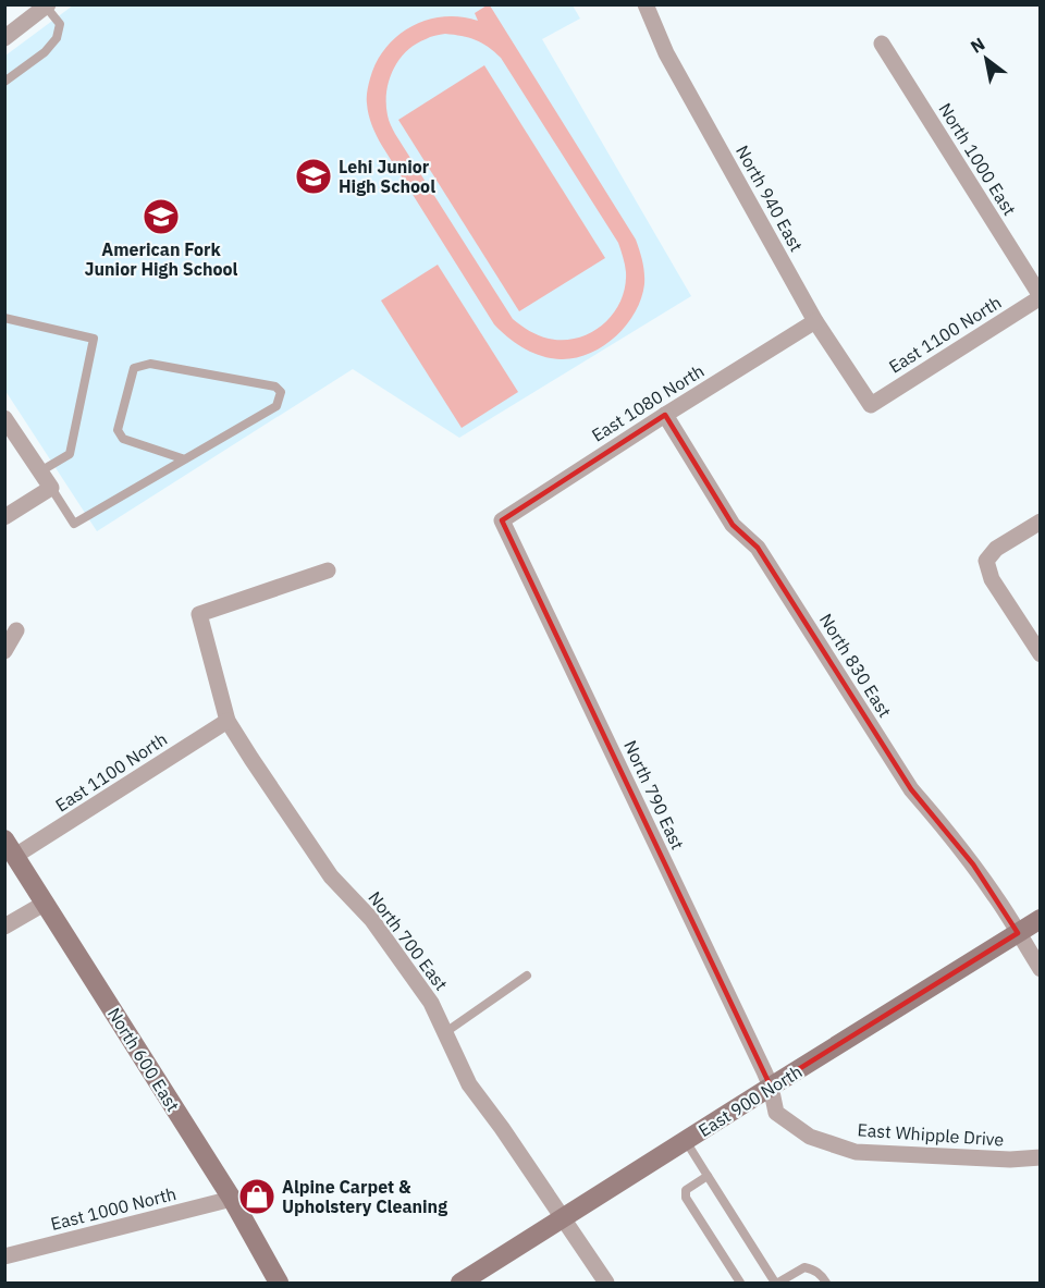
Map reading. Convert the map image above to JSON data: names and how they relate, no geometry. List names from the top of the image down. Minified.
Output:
{"streets":{"street":["North 1000 East","North 940 East","East 1100 North","East 1080 North","North 830 East","North 790 East","North 700 East","North 600 East","East 900 North","East Whipple Drive","East 1000 North"]},"crossings":[["North 1000 East","East 1100 North"],["North 940 East","East 1100 North"],["North 940 East","East 1080 North"],["East 1100 North","North 700 East"],["East 1100 North","North 600 East"],["East 1080 North","North 830 East"],["East 1080 North","North 790 East"],["North 830 East","East 900 North"],["North 790 East","East 900 North"],["North 790 East","East Whipple Drive"],["North 700 East","East 900 North"],["North 600 East","East 1000 North"],["East 900 North","East Whipple Drive"]],"places":{"school or university":["Lehi Junior High School","American Fork Junior High School"],"shop":["Alpine Carpet & Upholstery Cleaning"]},"north":"top left"}
